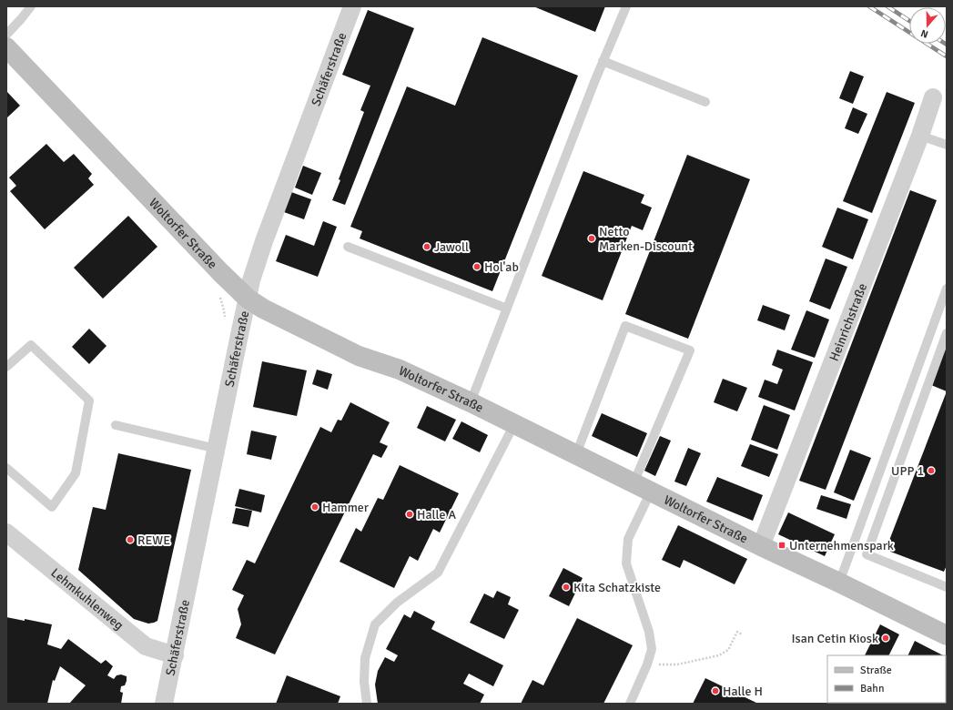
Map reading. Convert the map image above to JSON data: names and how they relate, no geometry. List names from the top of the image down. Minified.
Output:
{"streets":{"street":["Schäferstraße","Woltorfer Straße","Heinrichstraße","Lehmkuhlenweg"]},"crossings":[["Schäferstraße","Woltorfer Straße"],["Schäferstraße","Lehmkuhlenweg"],["Woltorfer Straße","Heinrichstraße"]],"places":{"other":["Netto Marken-Discount","Jawoll","Hol'ab","UPP 1","Hammer","Halle A","REWE","Kita Schatzkiste","Isan Cetin Kiosk","Halle H"],"transit":["Unternehmenspark"]},"legend":["Straße","Bahn"],"north":"bottom"}
